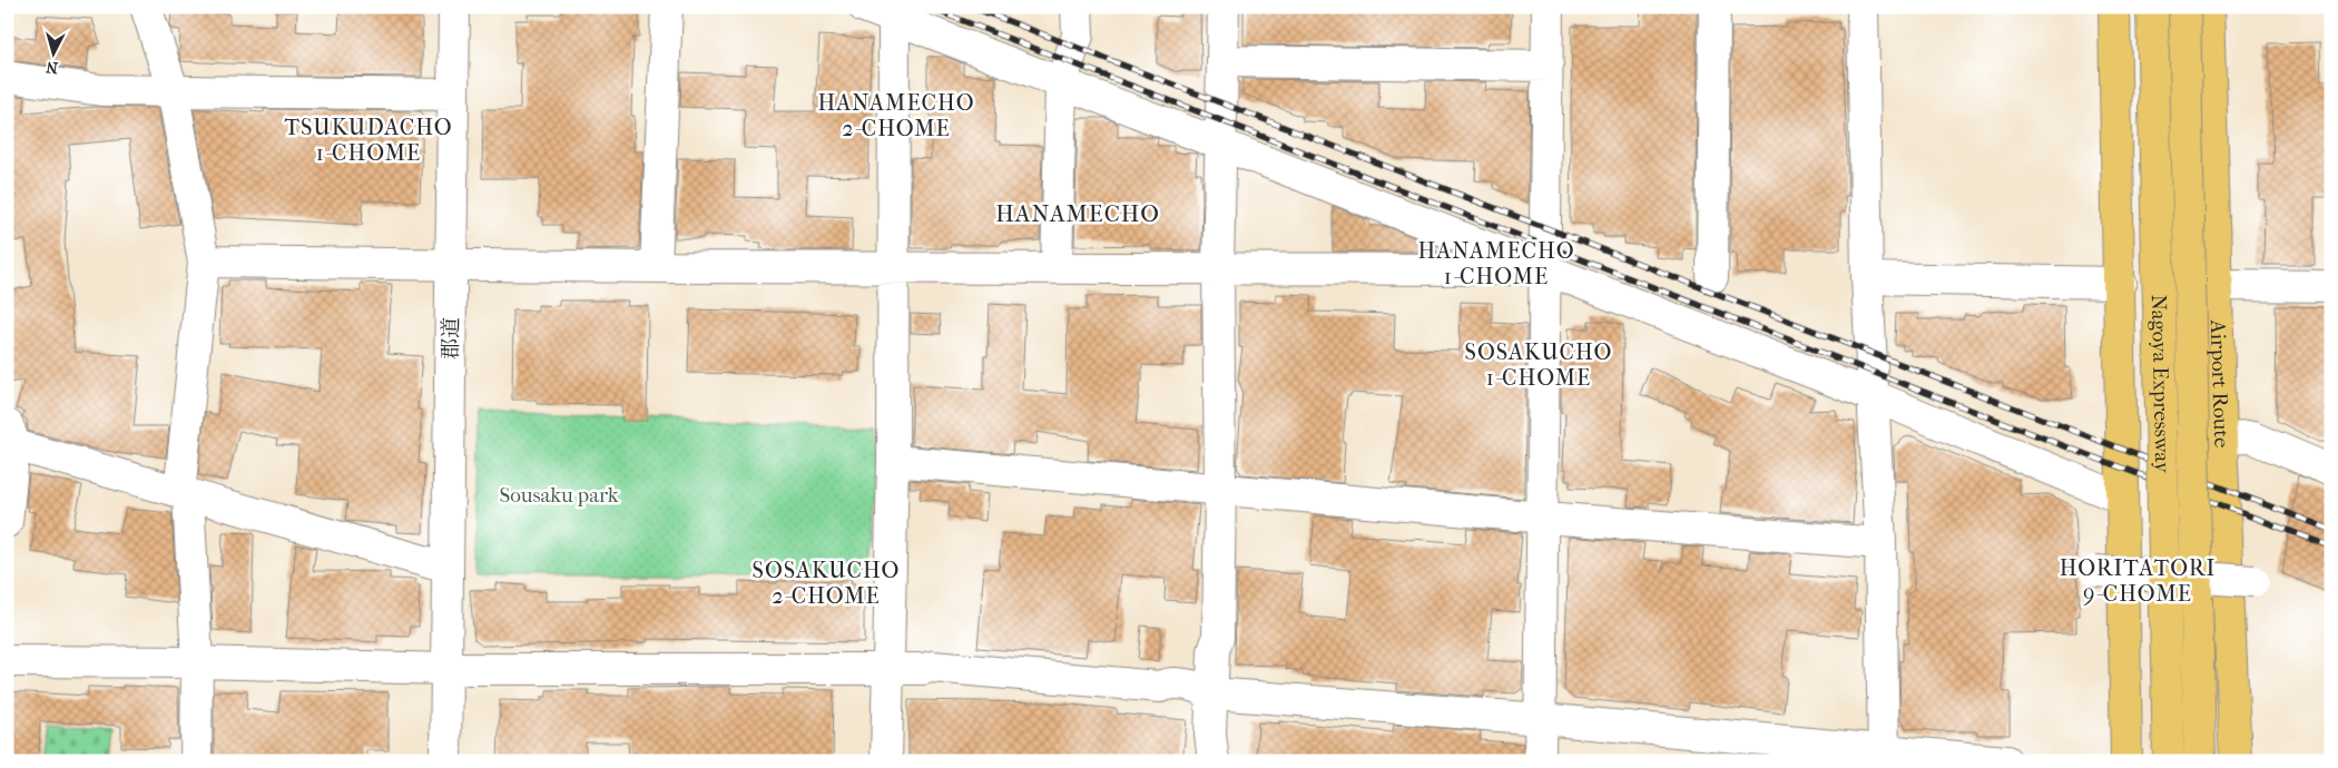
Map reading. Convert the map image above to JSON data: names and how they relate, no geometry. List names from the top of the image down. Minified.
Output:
{"streets":{"main road":["Nagoya Expressway","Airport Route"],"street":["郡道"]},"districts":["HANAMECHO 2-CHOME","TSUKUDACHO 1-CHOME","HANAMECHO","HANAMECHO 1-CHOME","SOSAKUCHO 1-CHOME","HORITATORI 9-CHOME","SOSAKUCHO 2-CHOME"],"parks":["Sousaku park"],"north":"bottom"}
